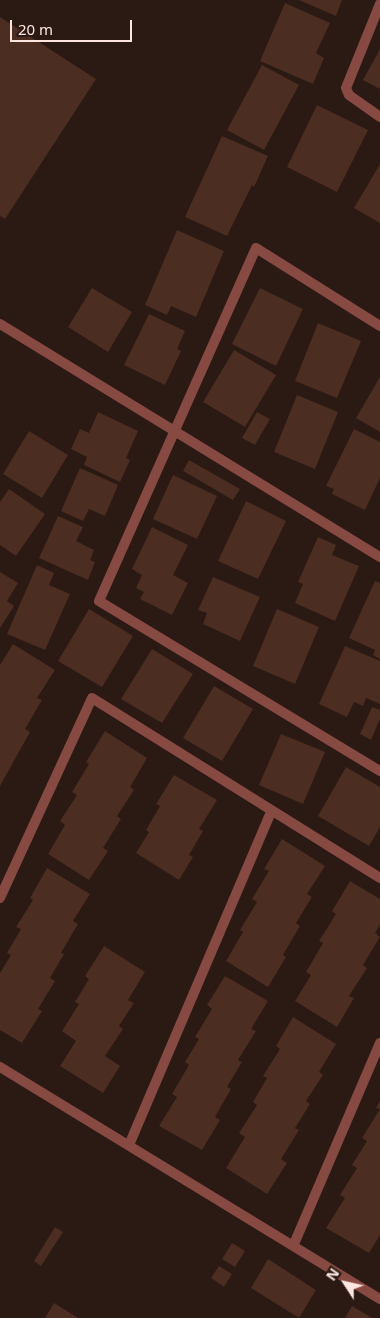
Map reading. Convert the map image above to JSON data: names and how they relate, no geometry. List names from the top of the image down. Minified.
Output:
{"scale_bar":"20 m","north":"top left"}
